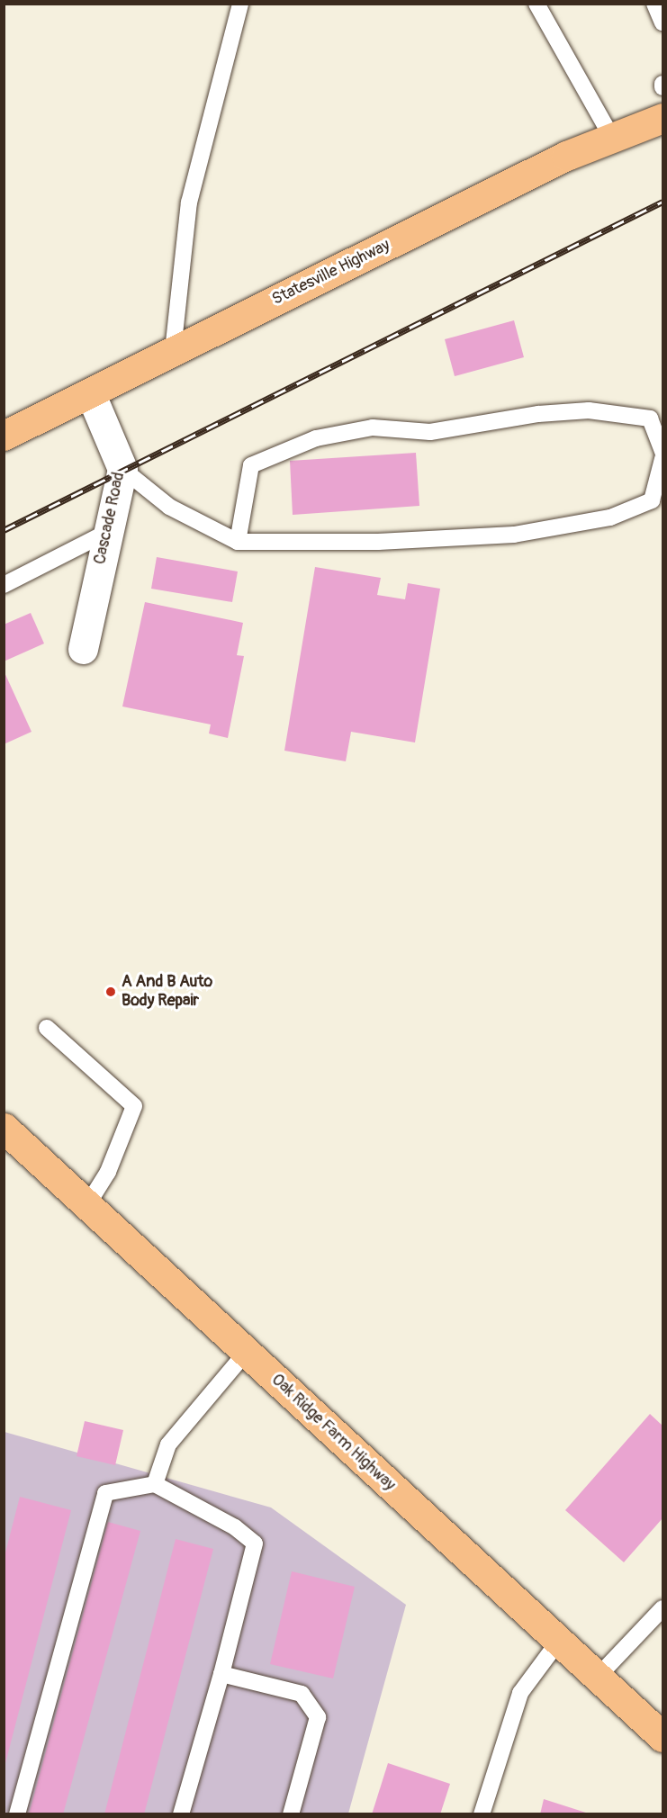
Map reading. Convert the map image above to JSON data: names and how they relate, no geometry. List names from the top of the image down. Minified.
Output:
{"streets":{"main road":["Statesville Highway","Oak Ridge Farm Highway"],"street":["Cascade Road"]},"crossings":[["Statesville Highway","Cascade Road"]],"places":["A And B Auto Body Repair"]}
